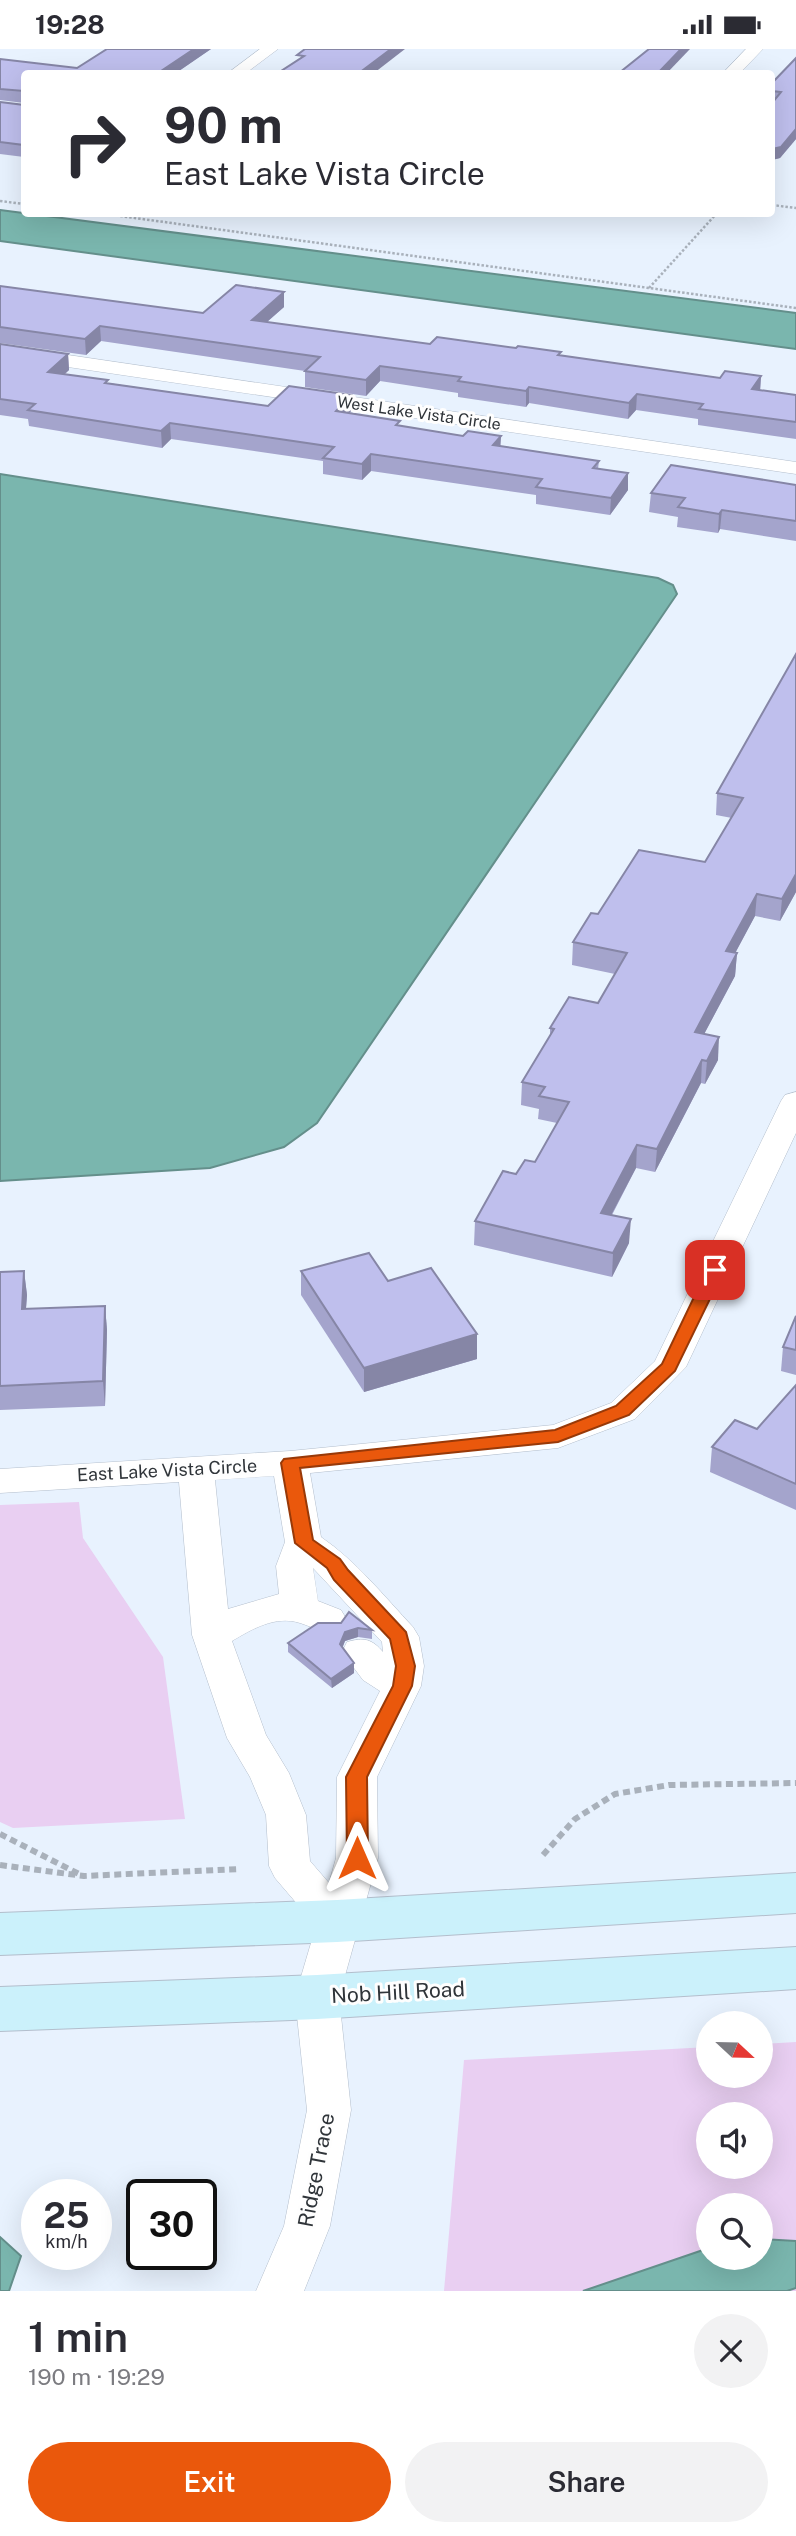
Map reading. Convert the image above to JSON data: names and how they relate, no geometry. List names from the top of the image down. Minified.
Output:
{"streets":{"main road":["Nob Hill Road"],"street":["West Lake Vista Circle","East Lake Vista Circle","Ridge Trace"]},"crossings":[["Nob Hill Road","Ridge Trace"]],"north":"right","page":{"status":"19:28","turn":["90 m","East Lake Vista Circle"],"speed":"25 km/h","limit":"30","heading":["1 min","190 m · 19:29"],"buttons":["Exit","Share"]}}
